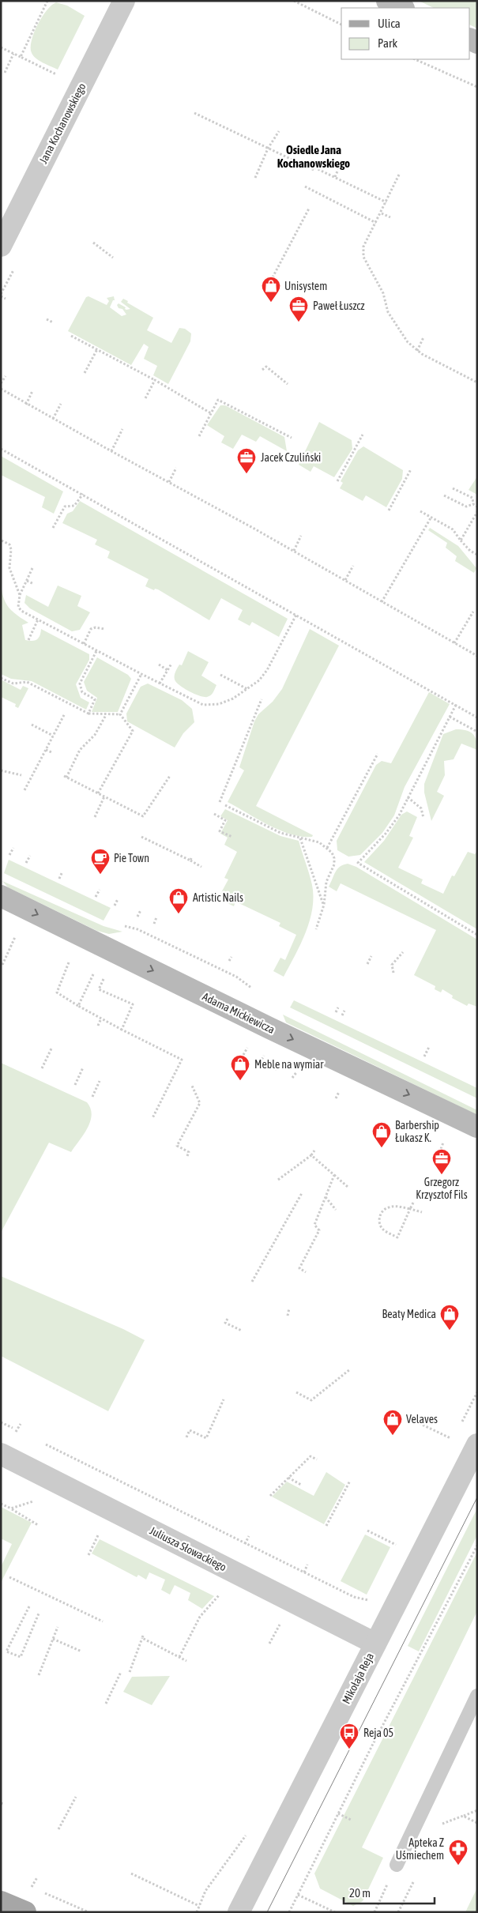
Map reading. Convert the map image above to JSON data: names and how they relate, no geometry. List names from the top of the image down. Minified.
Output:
{"streets":{"street":["Jana Kochanowskiego","Adama Mickiewicza","Juliusza Słowackiego","Mikołaja Reja"]},"crossings":[["Juliusza Słowackiego","Mikołaja Reja"]],"one_way":["Adama Mickiewicza"],"districts":["Osiedle Jana Kochanowskiego"],"places":{"shop":["Unisystem","Artistic Nails","Meble na wymiar","Barbership Łukasz K.","Beaty Medica","Velaves"],"office":["Paweł Łuszcz","Jacek Czuliński","Grzegorz Krzysztof Fils"],"cafe":["Pie Town"],"bus stop":["Reja 05"],"pharmacy":["Apteka Z Uśmiechem"]},"legend":["Ulica","Park"],"scale_bar":"20 m"}
